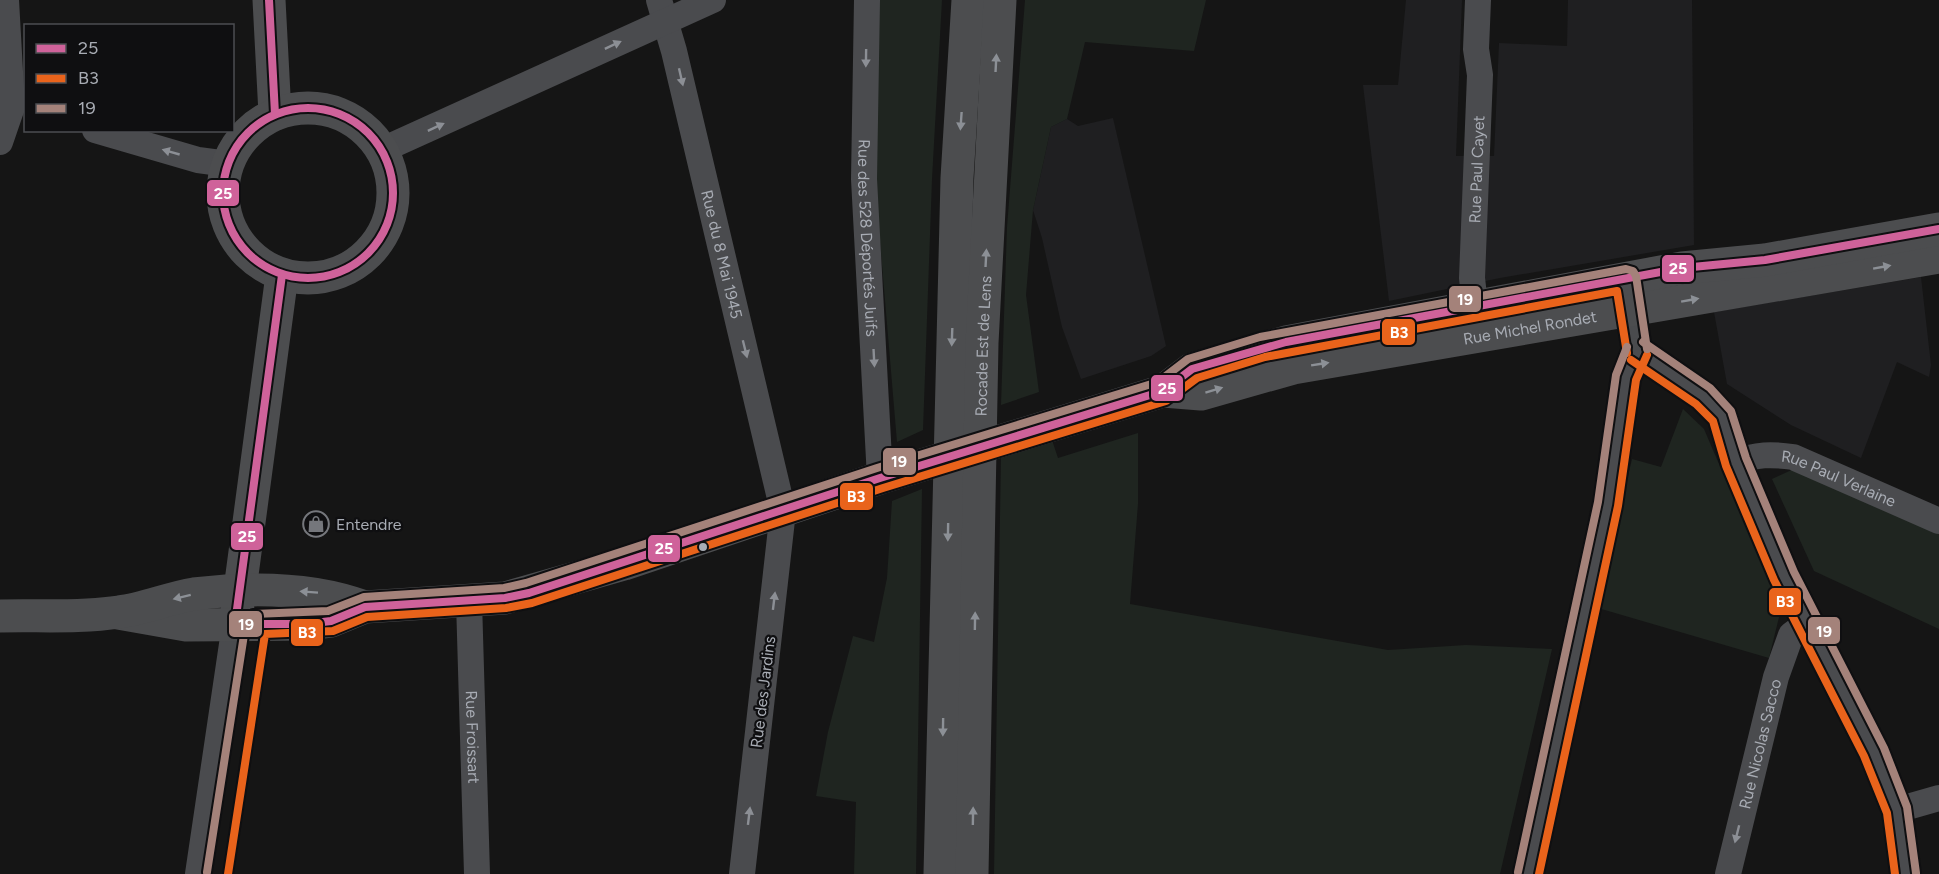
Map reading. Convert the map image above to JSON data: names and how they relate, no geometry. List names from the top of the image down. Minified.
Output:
{"streets":{"main road":["Rue Michel Rondet","Rocade Est de Lens"],"street":["Rue Paul Cayet","Rue des 528 Déportés Juifs","Rue du 8 Mai 1945","Rue Paul Verlaine","Rue des Jardins","Rue Froissart","Rue Nicolas Sacco"]},"crossings":[["Rue Paul Cayet","Rue Michel Rondet"],["Rue du 8 Mai 1945","Rue des Jardins"]],"one_way":["Rue des 528 Déportés Juifs","Rue du 8 Mai 1945","Rue des Jardins"],"places":{"shop":["Entendre"]},"lines":["transit line 25","transit line 19","transit line B3"],"legend":["25","B3","19"]}
